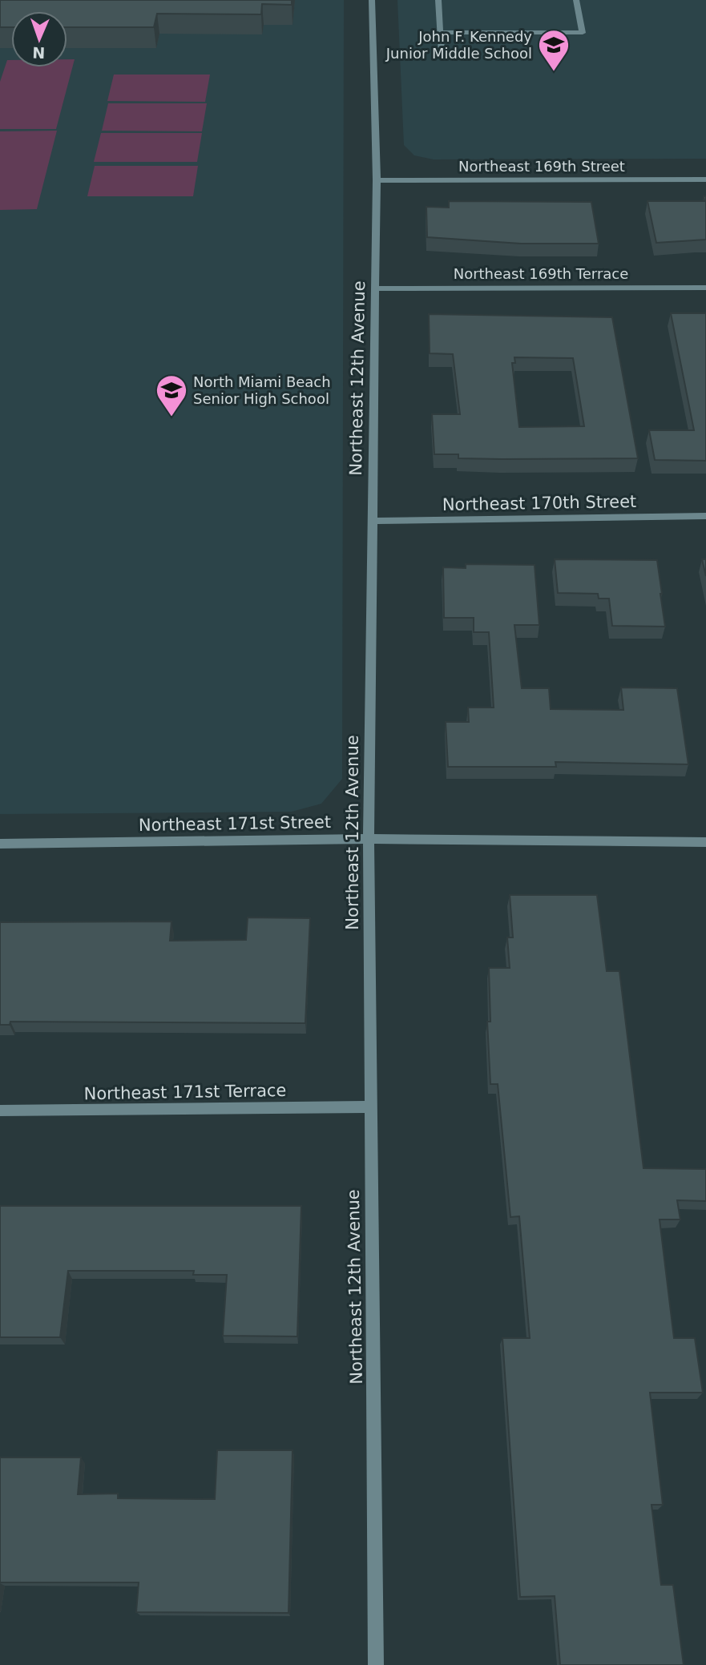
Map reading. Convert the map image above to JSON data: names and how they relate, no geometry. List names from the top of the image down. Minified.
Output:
{"streets":{"street":["Northeast 169th Street","Northeast 169th Terrace","Northeast 12th Avenue","Northeast 170th Street","Northeast 171st Street","Northeast 171st Terrace"]},"crossings":[["Northeast 169th Street","Northeast 12th Avenue"],["Northeast 169th Terrace","Northeast 12th Avenue"],["Northeast 12th Avenue","Northeast 170th Street"],["Northeast 12th Avenue","Northeast 171st Street"],["Northeast 12th Avenue","Northeast 171st Terrace"]],"places":{"school or university":["John F. Kennedy Junior Middle School","North Miami Beach Senior High School"]},"north":"bottom"}
